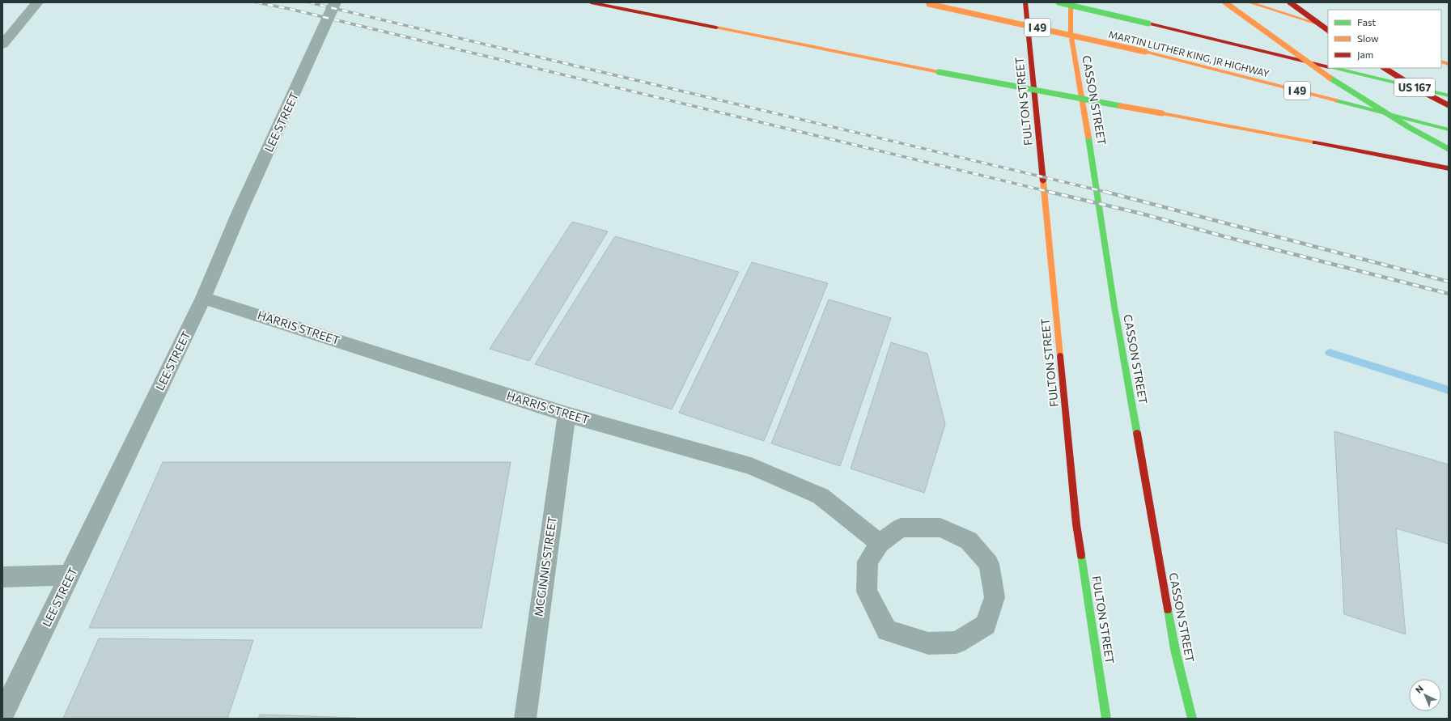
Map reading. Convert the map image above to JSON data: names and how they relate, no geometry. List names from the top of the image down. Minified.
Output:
{"streets":{"main road":["I 49","MARTIN LUTHER KING, JR HIGHWAY","US 167","CASSON STREET","FULTON STREET"],"street":["LEE STREET","HARRIS STREET","MCGINNIS STREET"]},"crossings":[["LEE STREET","HARRIS STREET"],["HARRIS STREET","MCGINNIS STREET"]],"legend":["Fast","Slow","Jam"],"north":"top left"}
